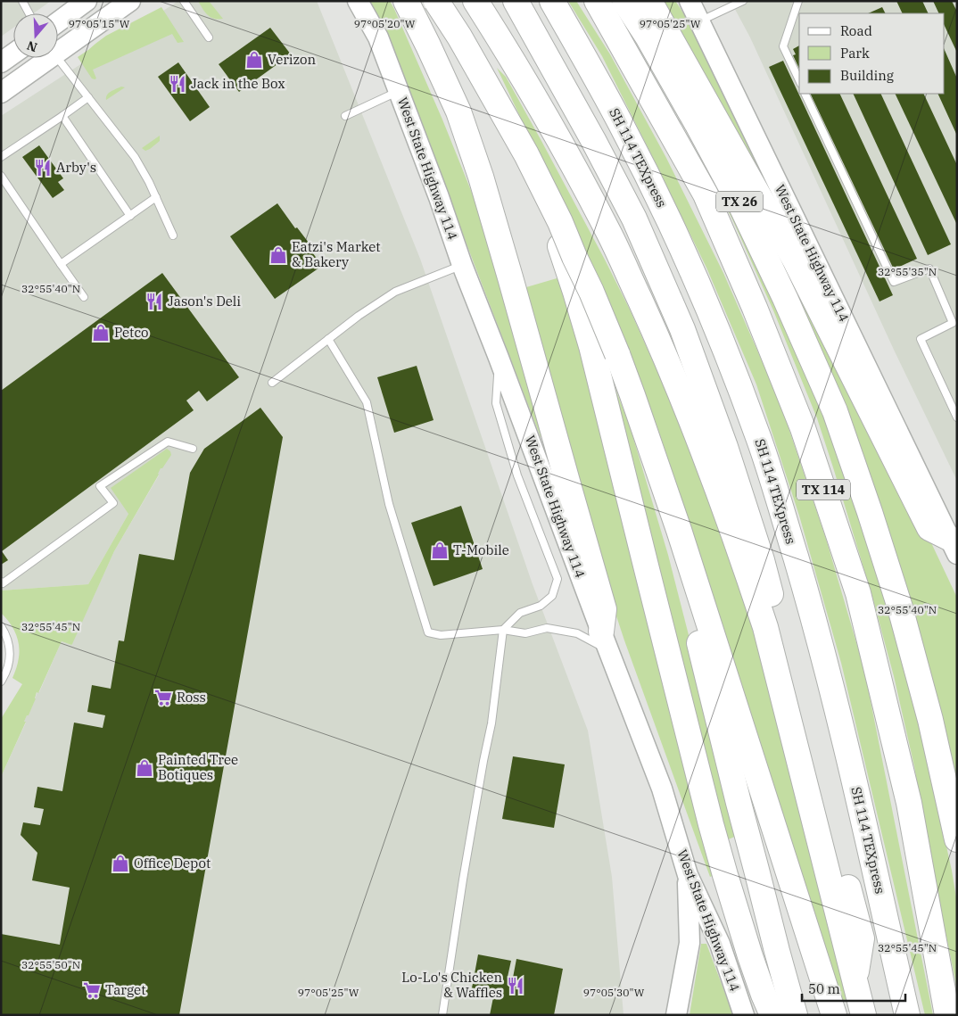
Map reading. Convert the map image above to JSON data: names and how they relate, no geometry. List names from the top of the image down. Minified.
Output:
{"streets":{"highway":["SH 114 TEXpress","TX 26","TX 114"],"main road":["West State Highway 114"]},"places":{"shop":["Verizon","Eatzi's Market & Bakery","Petco","T-Mobile","Painted Tree Botiques","Office Depot"],"restaurant":["Jack in the Box","Arby's","Jason's Deli","Lo-Lo's Chicken & Waffles"],"supermarket":["Ross","Target"]},"legend":["Road","Park","Building"],"scale_bar":"50 m","north":"bottom","coordinates":["97°05'15\"W","97°05'20\"W","97°05'25\"W","32°55'35\"N","32°55'40\"N","32°55'45\"N","32°55'50\"N","97°05'30\"W"]}
